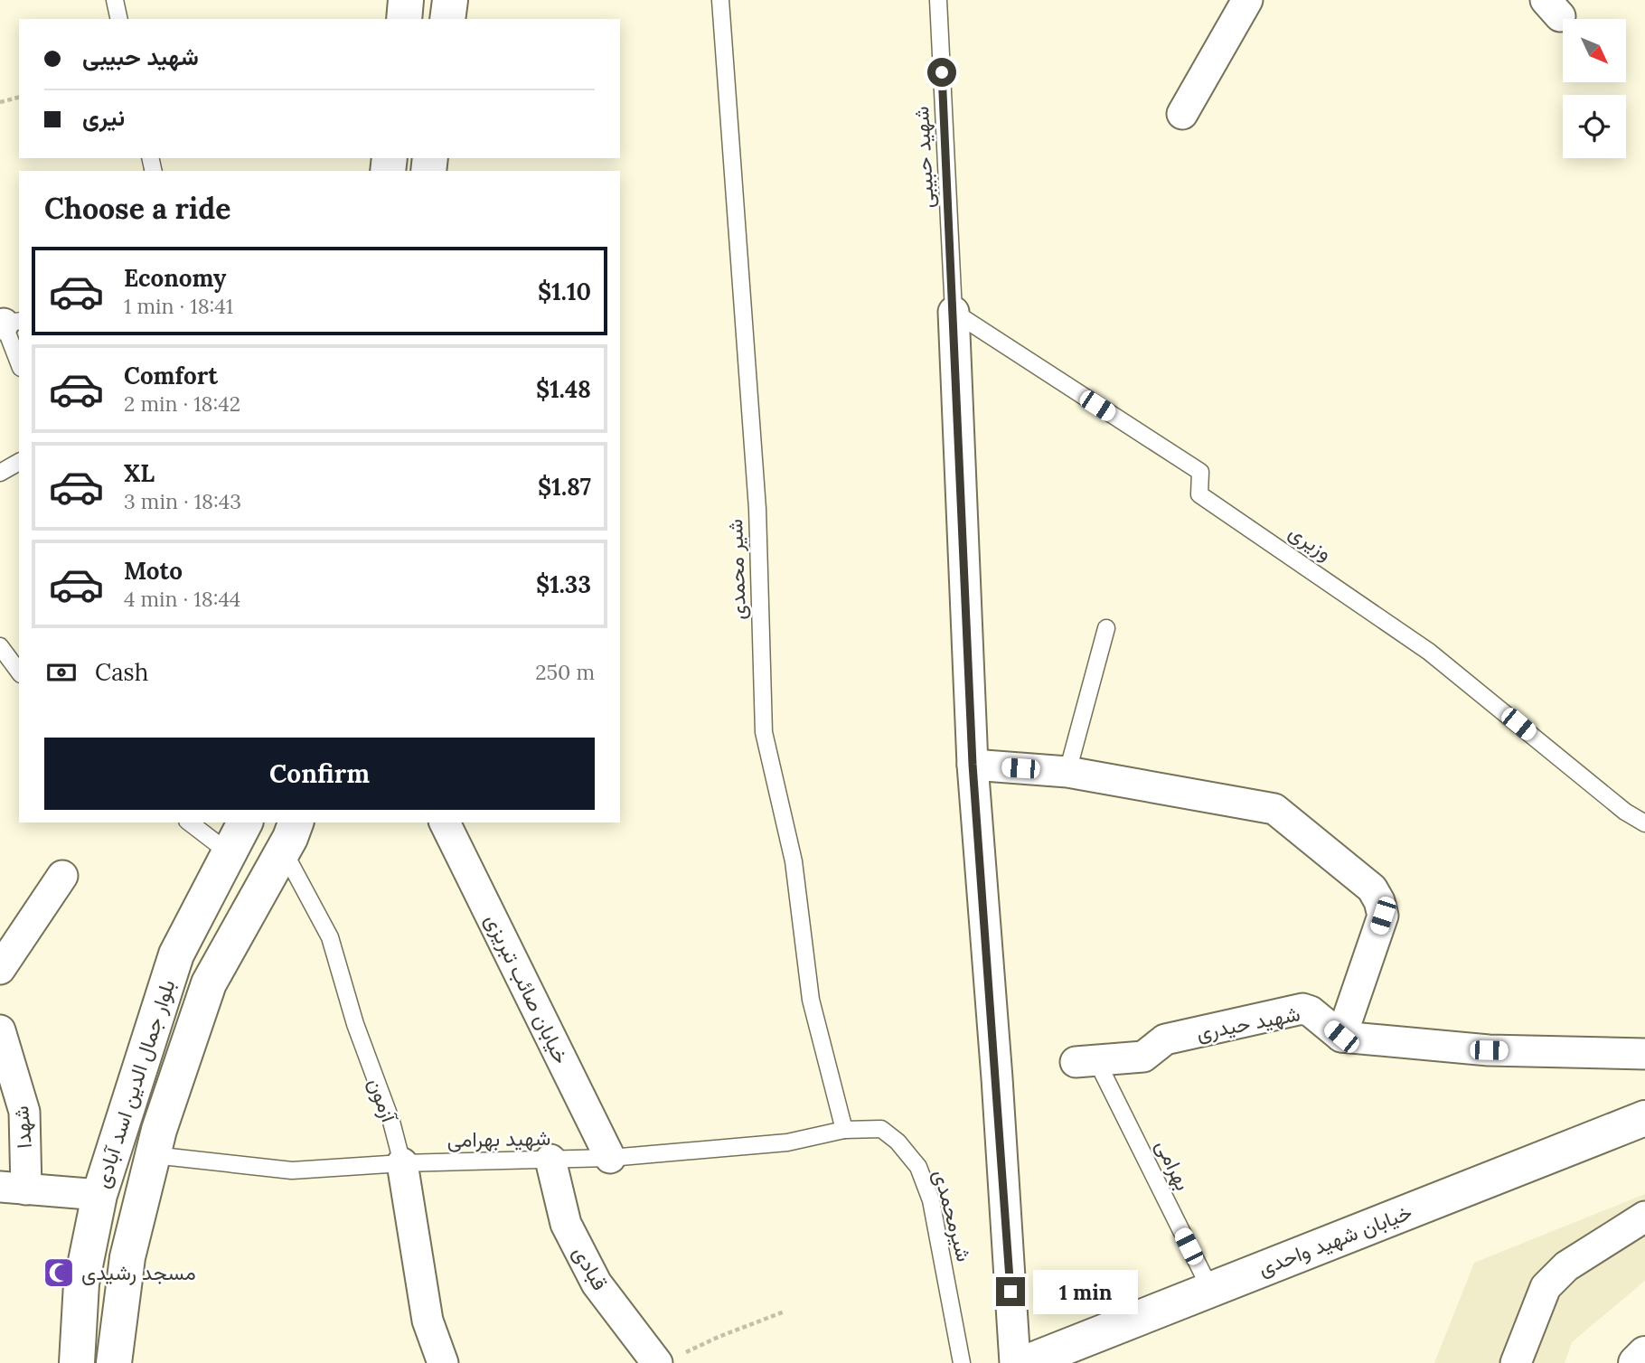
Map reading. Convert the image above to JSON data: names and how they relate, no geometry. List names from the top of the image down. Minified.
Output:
{"streets":{"main road":["بلوار جمال الدین اسد آبادی","خیابان شهید واحدی"],"street":["خیابان صائب تبریزی","شهید حیدری","آزمون","شهدا","قبادی"],"lane":["شهید حبیبی","وزیری","شیر محمدی","شهید بهرامی","بهرامی","شیرمحمدی"]},"crossings":[["شهید حبیبی","وزیری"],["شیر محمدی","شهید بهرامی"],["شیر محمدی","شیرمحمدی"],["خیابان صائب تبریزی","شهید بهرامی"],["شهید حیدری","بهرامی"],["بلوار جمال الدین اسد آبادی","آزمون"],["بلوار جمال الدین اسد آبادی","شهید بهرامی"],["آزمون","شهید بهرامی"],["شهید بهرامی","شیرمحمدی"],["شهید بهرامی","قبادی"],["بهرامی","خیابان شهید واحدی"]],"places":{"mosque":["مسجد رشیدی"]},"north":"bottom right","page":{"banner":["شهید حبیبی","نیری"],"heading":"Choose a ride","list":[{"name":"Economy","note":"1 min · 18:41","value":"$1.10"},{"name":"Comfort","note":"2 min · 18:42","value":"$1.48"},{"name":"XL","note":"3 min · 18:43","value":"$1.87"},{"name":"Moto","note":"4 min · 18:44","value":"$1.33"}],"pay":["Cash","250 m"],"buttons":"Confirm","bubble":"1 min"}}
